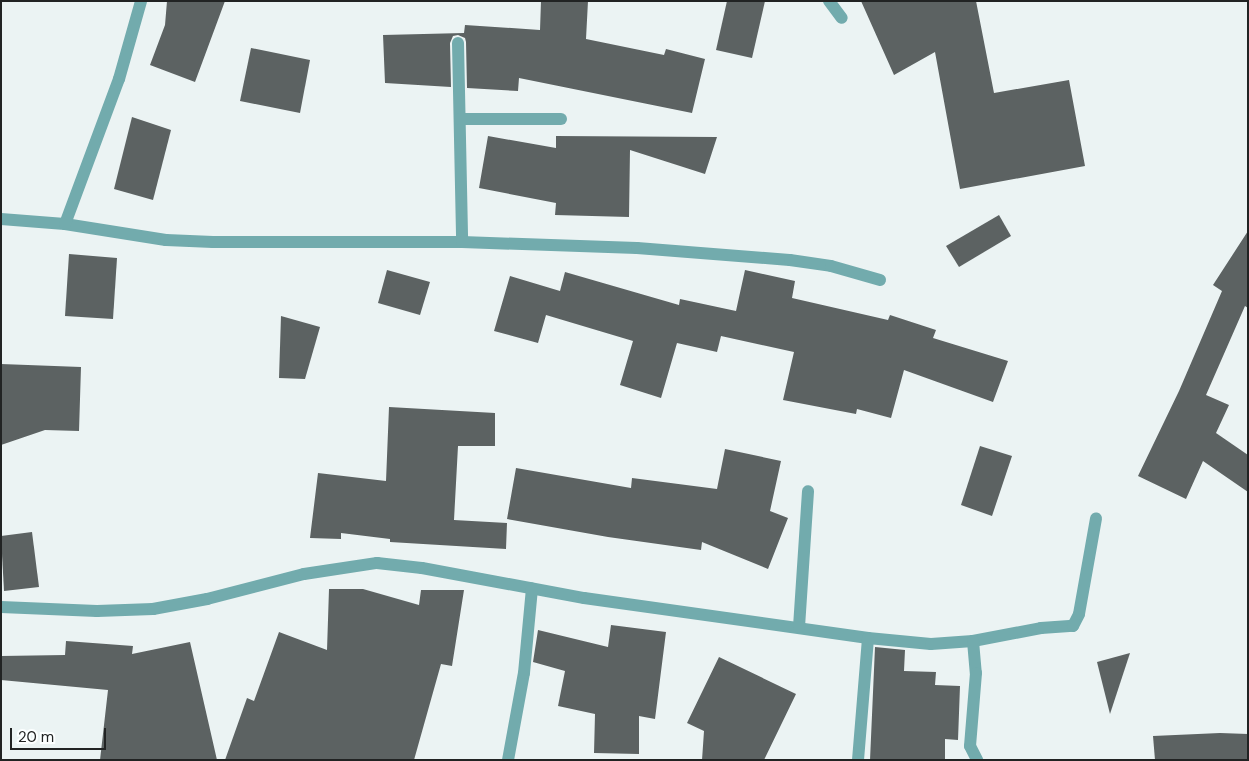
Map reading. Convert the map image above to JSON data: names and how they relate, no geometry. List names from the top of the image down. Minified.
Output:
{"scale_bar":"20 m"}
